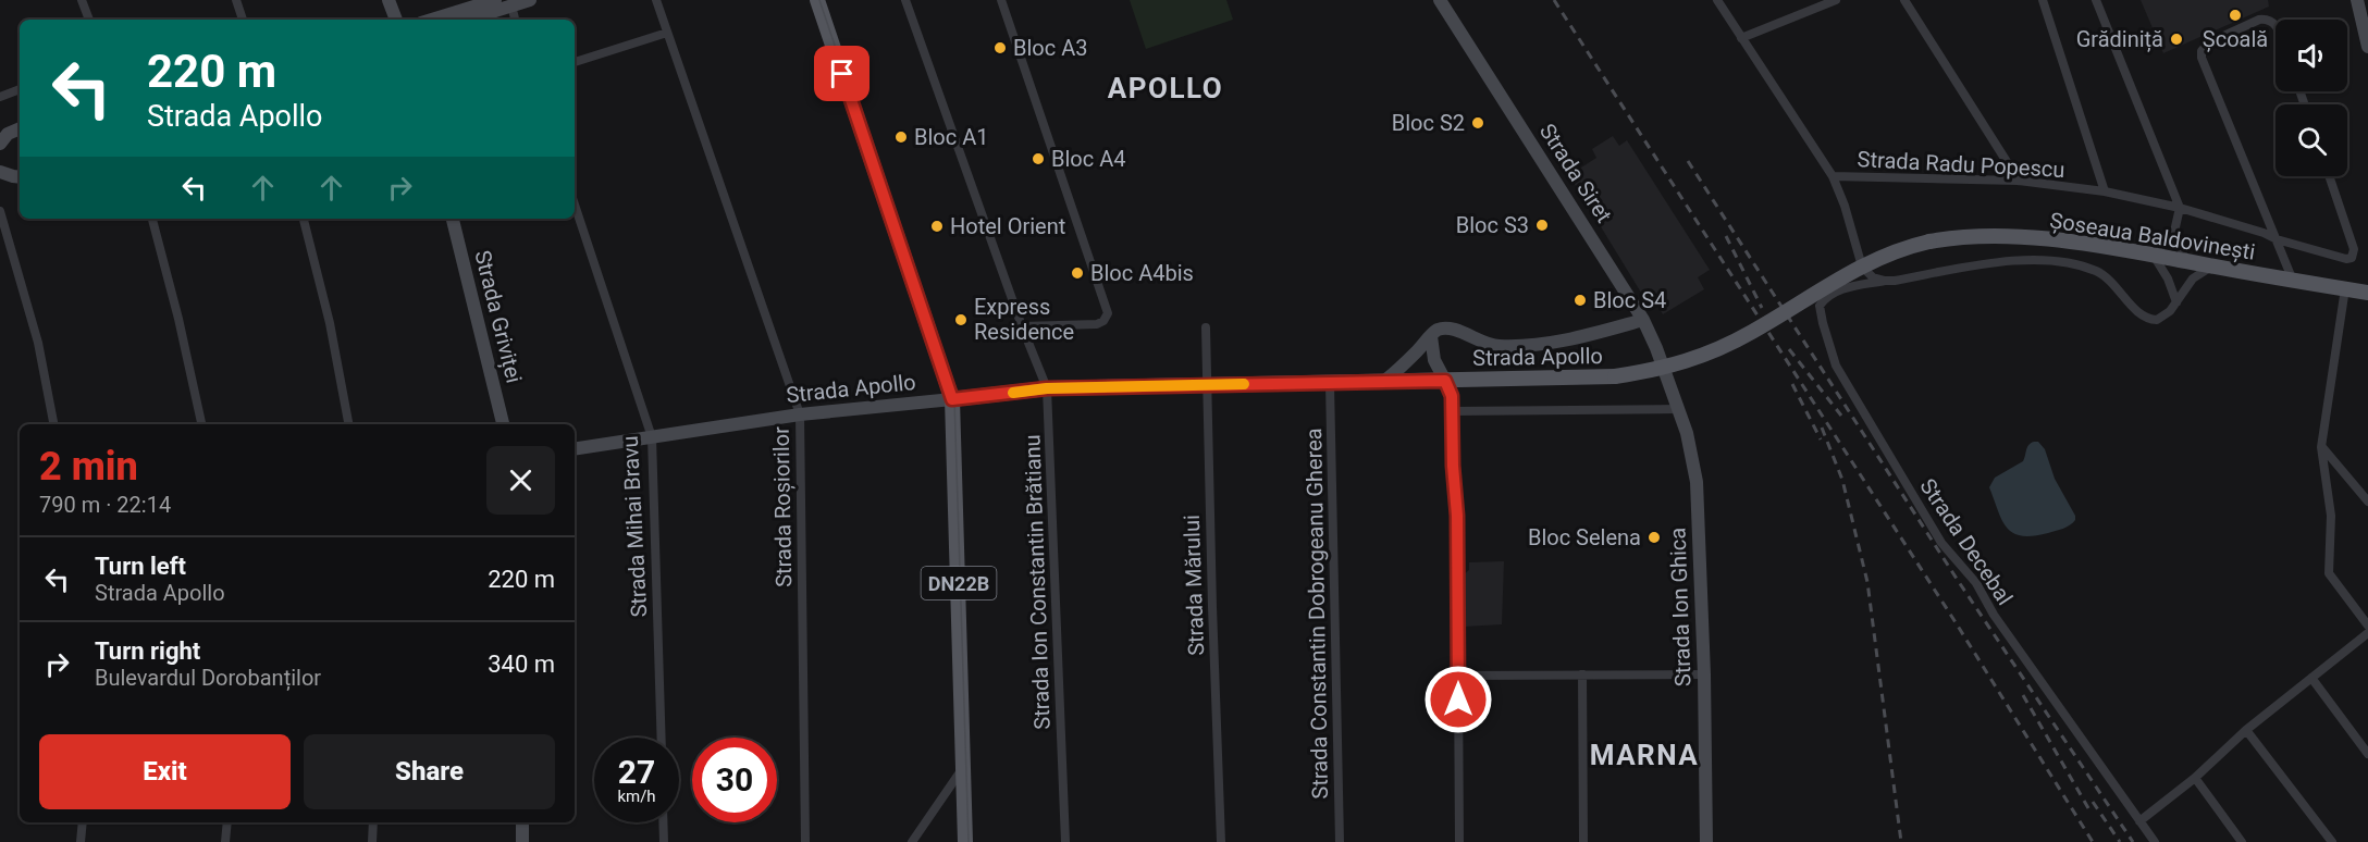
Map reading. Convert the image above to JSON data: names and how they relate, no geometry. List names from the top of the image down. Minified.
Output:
{"streets":{"main road":["Șoseaua Baldovinești","Strada Apollo","DN22B"],"street":["Strada Radu Popescu","Strada Siret","Strada Griviței","Strada Roșiorilor","Strada Mihai Bravu","Strada Decebal","Strada Ion Constantin Brătianu","Strada Mărului","Strada Ion Ghica","Strada Constantin Dobrogeanu Gherea"]},"crossings":[["Strada Siret","Strada Ion Ghica"],["Șoseaua Baldovinești","Strada Apollo"],["Șoseaua Baldovinești","Strada Decebal"],["Strada Apollo","Strada Roșiorilor"],["Strada Apollo","Strada Mihai Bravu"],["Strada Apollo","Strada Ion Constantin Brătianu"],["Strada Apollo","DN22B"],["Strada Apollo","Strada Mărului"],["Strada Apollo","Strada Constantin Dobrogeanu Gherea"]],"districts":["APOLLO","MARNA"],"places":["Școală","Grădiniță","Bloc A3","Bloc S2","Bloc A1","Bloc A4","Bloc S3","Hotel Orient","Bloc A4bis","Bloc S4","Express Residence","Bloc Selena"],"page":{"turn":["220 m","Strada Apollo"],"heading":["2 min","790 m · 22:14"],"list":[{"name":"Turn left","note":"Strada Apollo","value":"220 m"},{"name":"Turn right","note":"Bulevardul Dorobanților","value":"340 m"}],"buttons":["Exit","Share"],"speed":"27 km/h","limit":"30"}}
